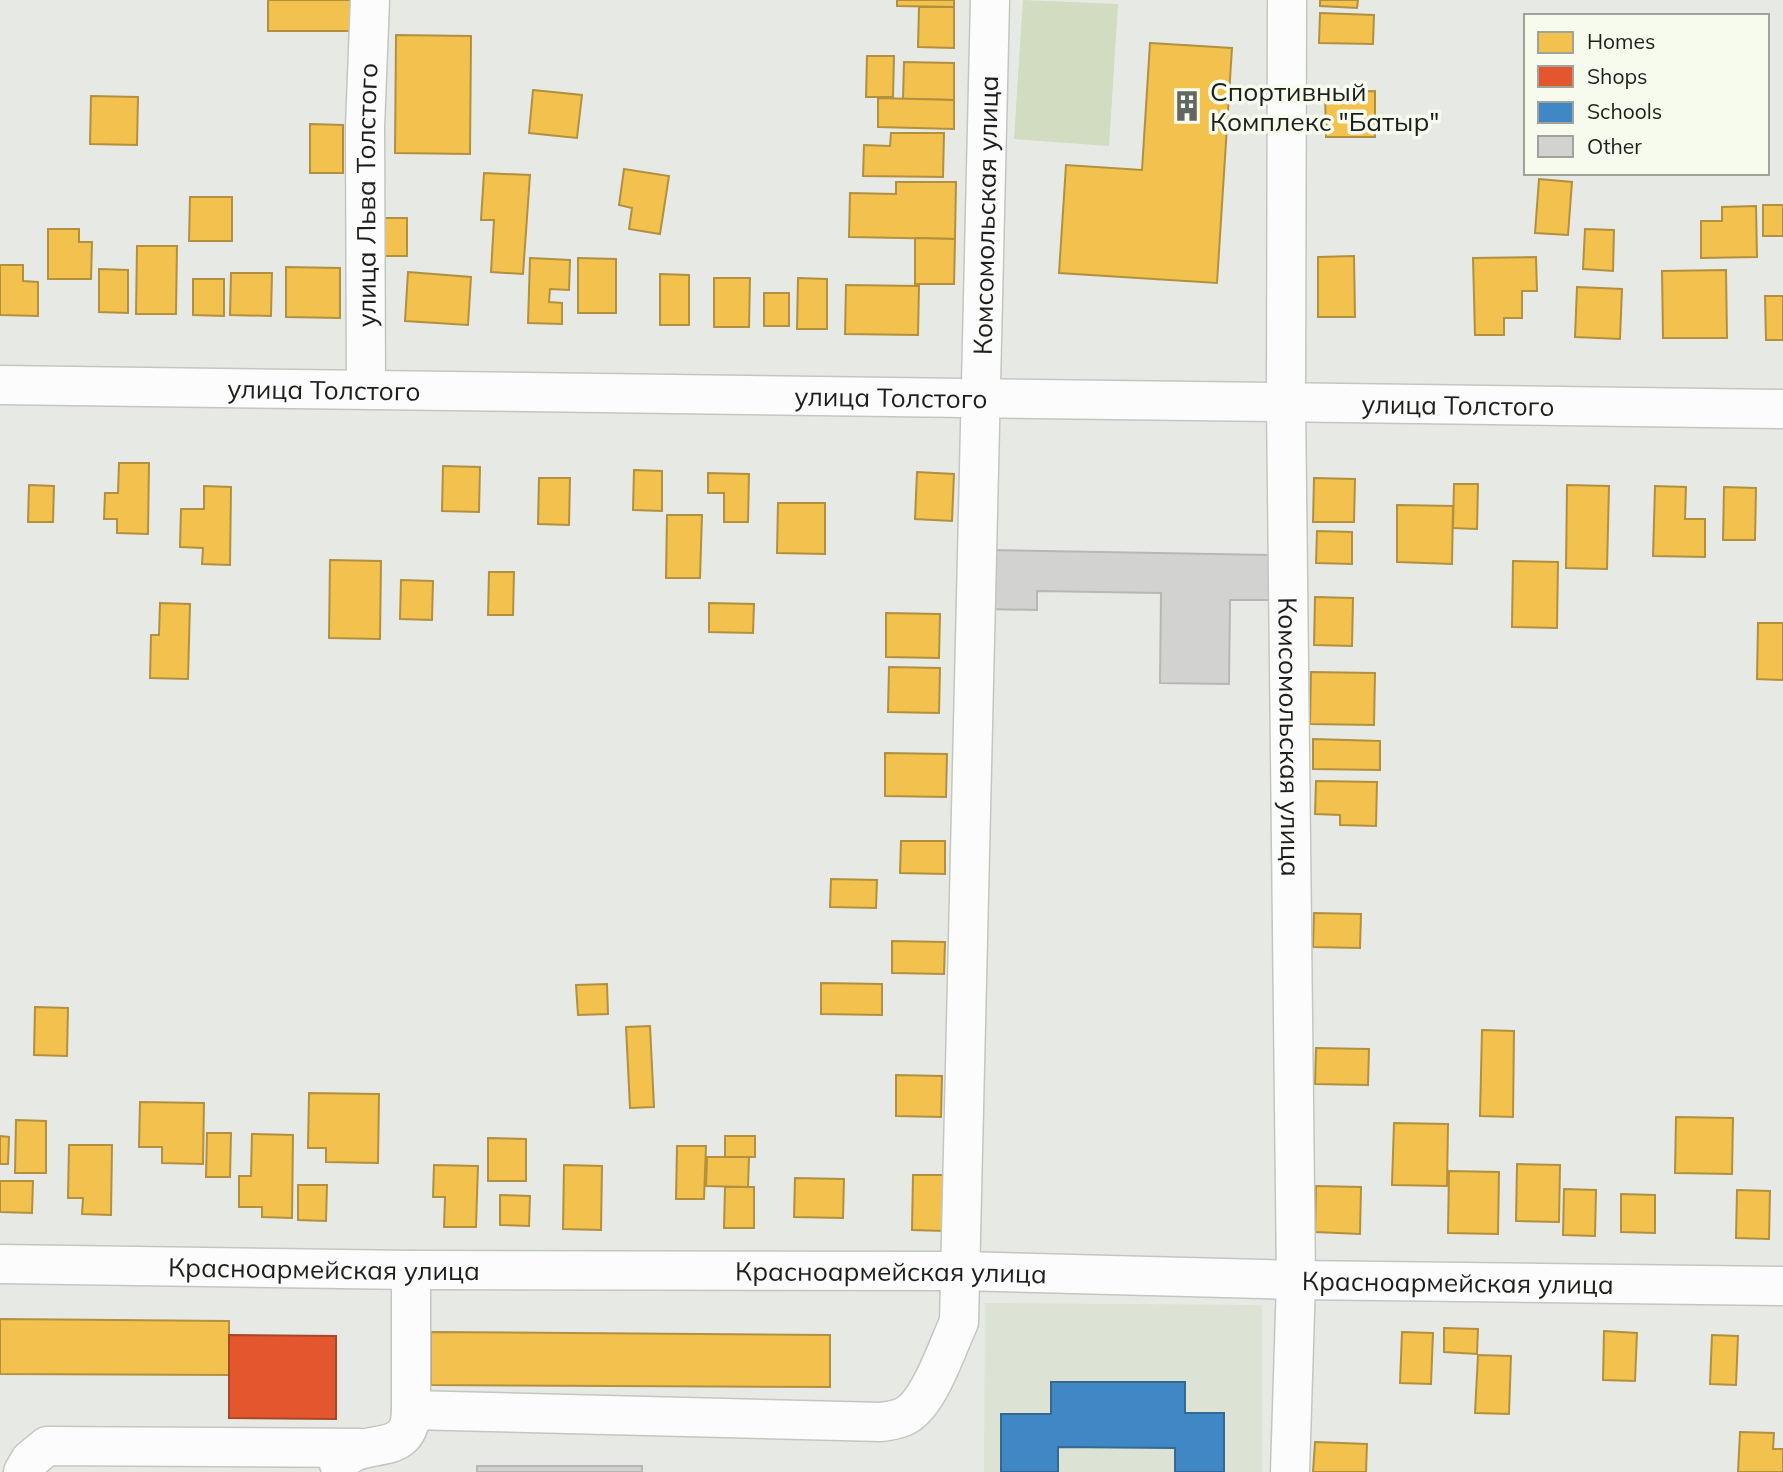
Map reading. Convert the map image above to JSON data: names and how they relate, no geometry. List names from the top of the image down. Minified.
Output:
{"streets":{"street":["улица Льва Толстого","Комсомольская улица","улица Толстого","Красноармейская улица"]},"crossings":[["улица Льва Толстого","улица Толстого"],["Комсомольская улица","улица Толстого"],["Комсомольская улица","Красноармейская улица"]],"places":{"building":["Спортивный Комплекс \"Батыр\""]},"legend":["Homes","Shops","Schools","Other"]}
